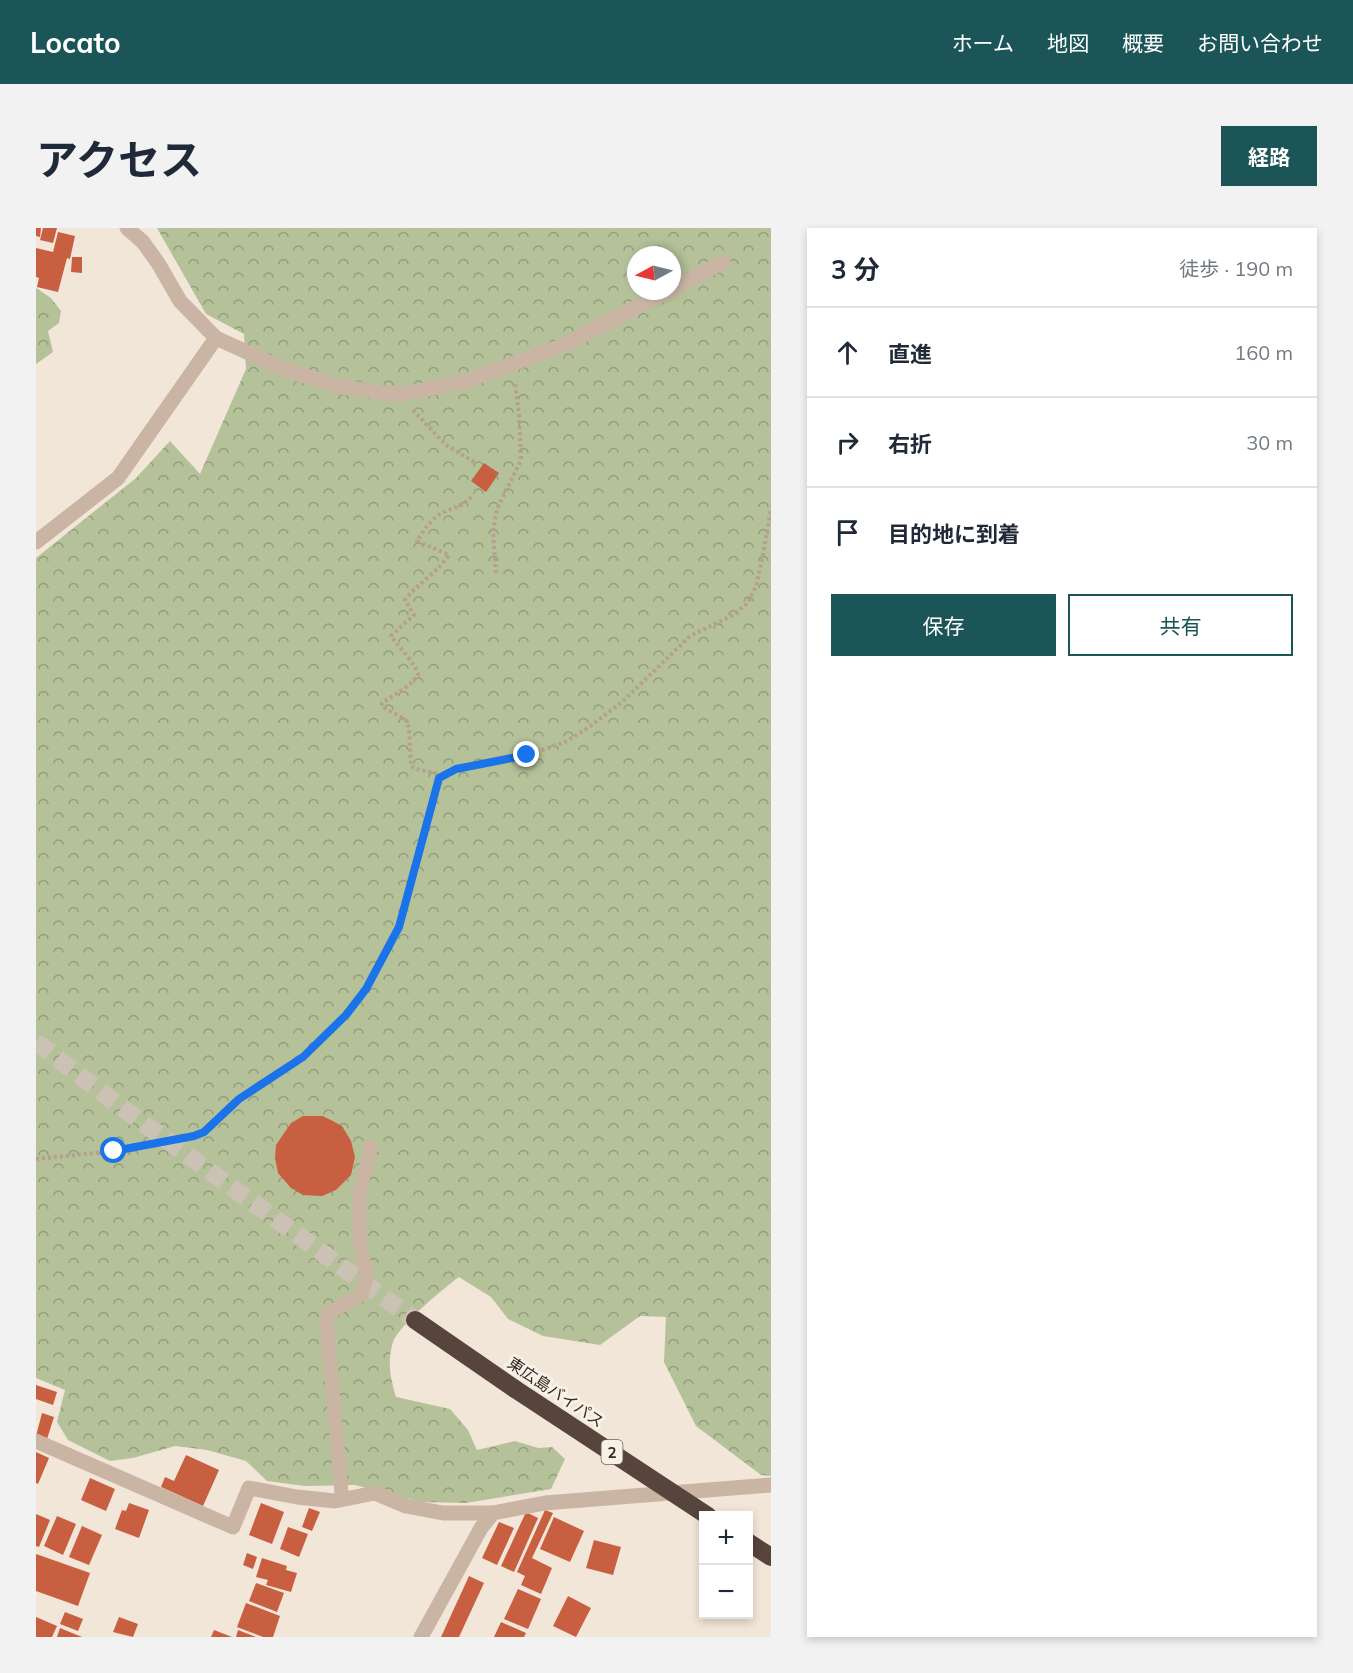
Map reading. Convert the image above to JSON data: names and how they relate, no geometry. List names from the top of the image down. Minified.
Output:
{"streets":{"highway":["東広島バイパス","2"]},"north":"left","page":{"header":"Locato","nav":["ホーム","地図","概要","お問い合わせ"],"title":"アクセス","buttons":["経路",["保存","共有"]],"heading":["3 分","徒歩 · 190 m"],"list":[["直進","160 m"],["右折","30 m"],"目的地に到着"],"map_buttons":["+","−"]}}
